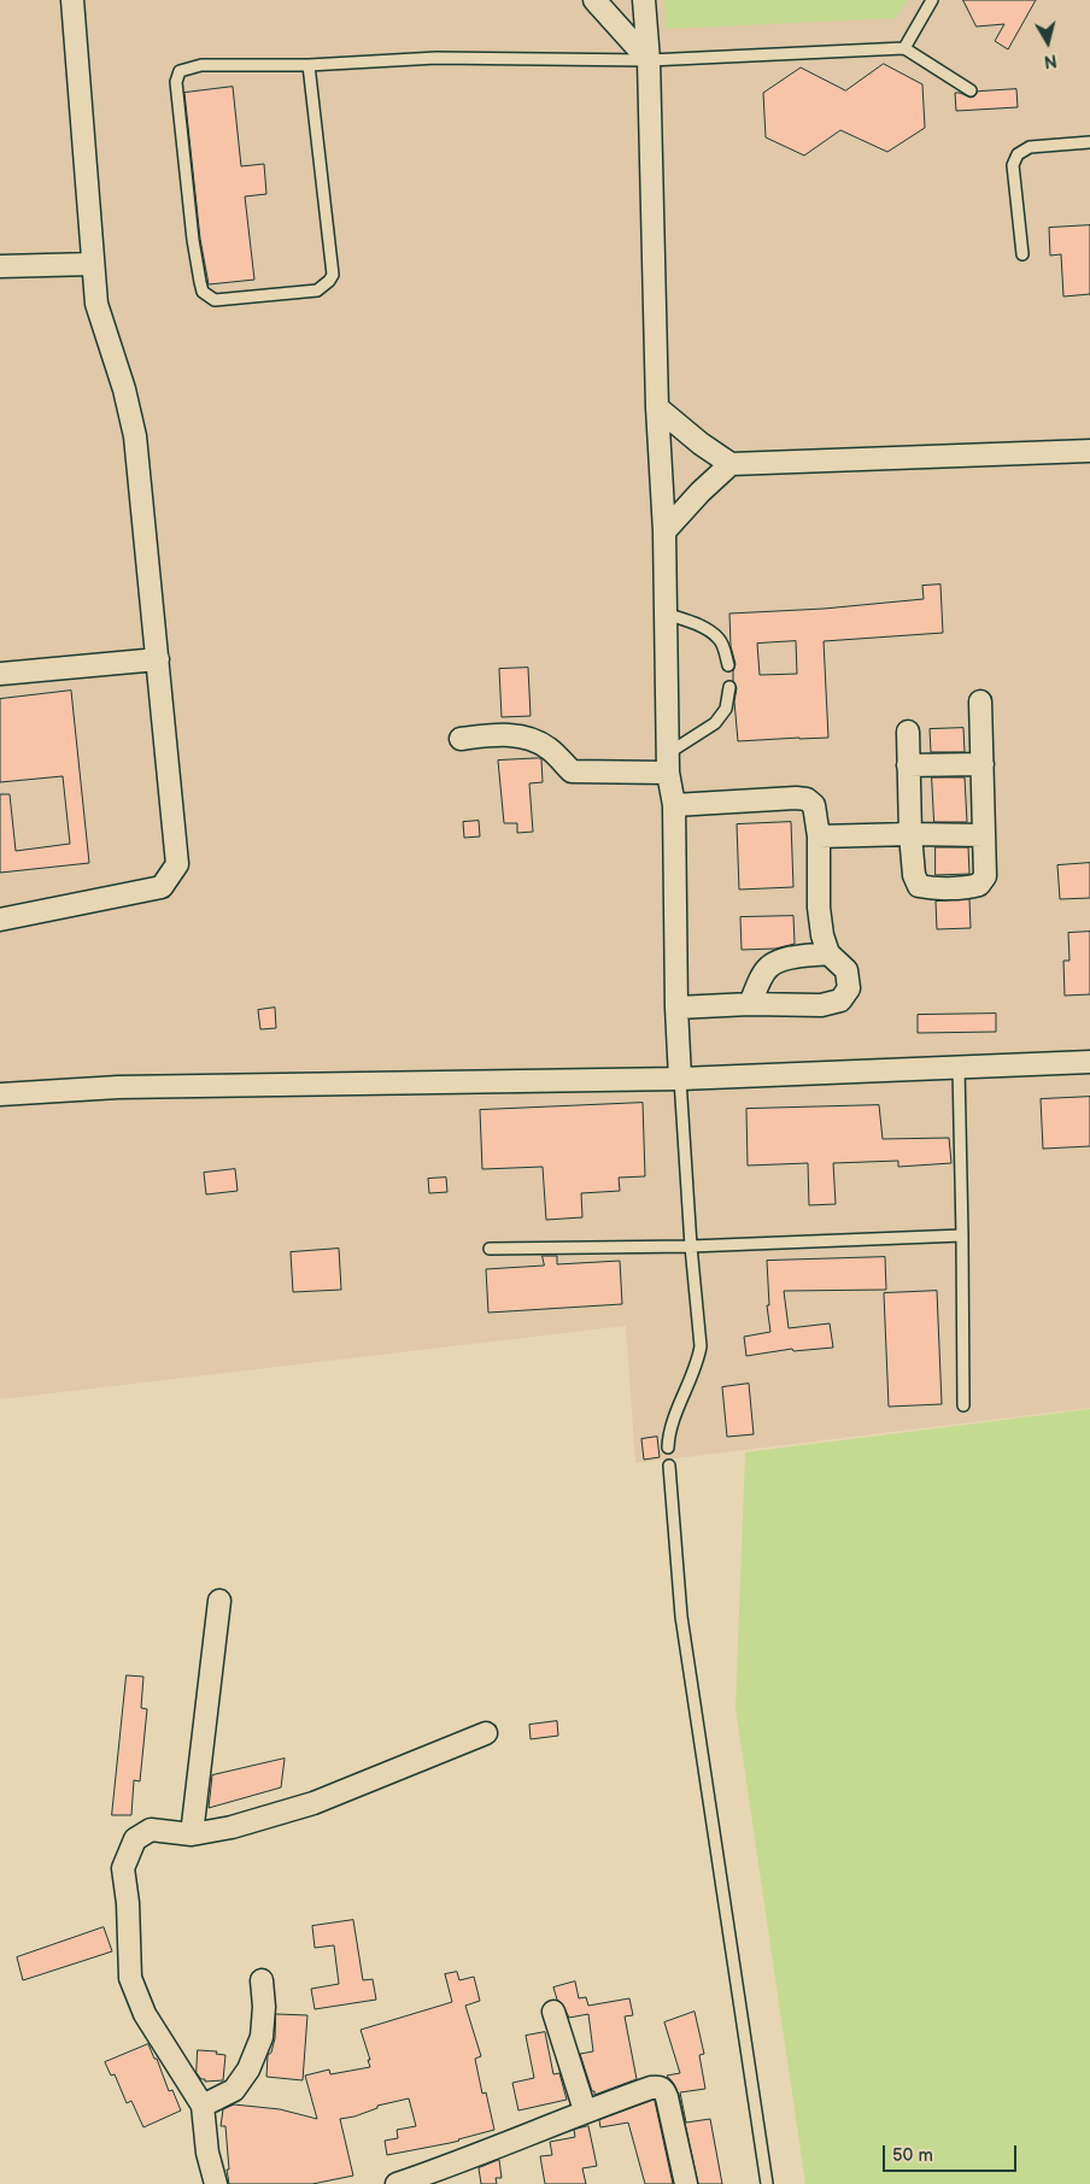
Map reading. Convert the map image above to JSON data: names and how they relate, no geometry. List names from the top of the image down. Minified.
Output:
{"scale_bar":"50 m","north":"bottom"}
